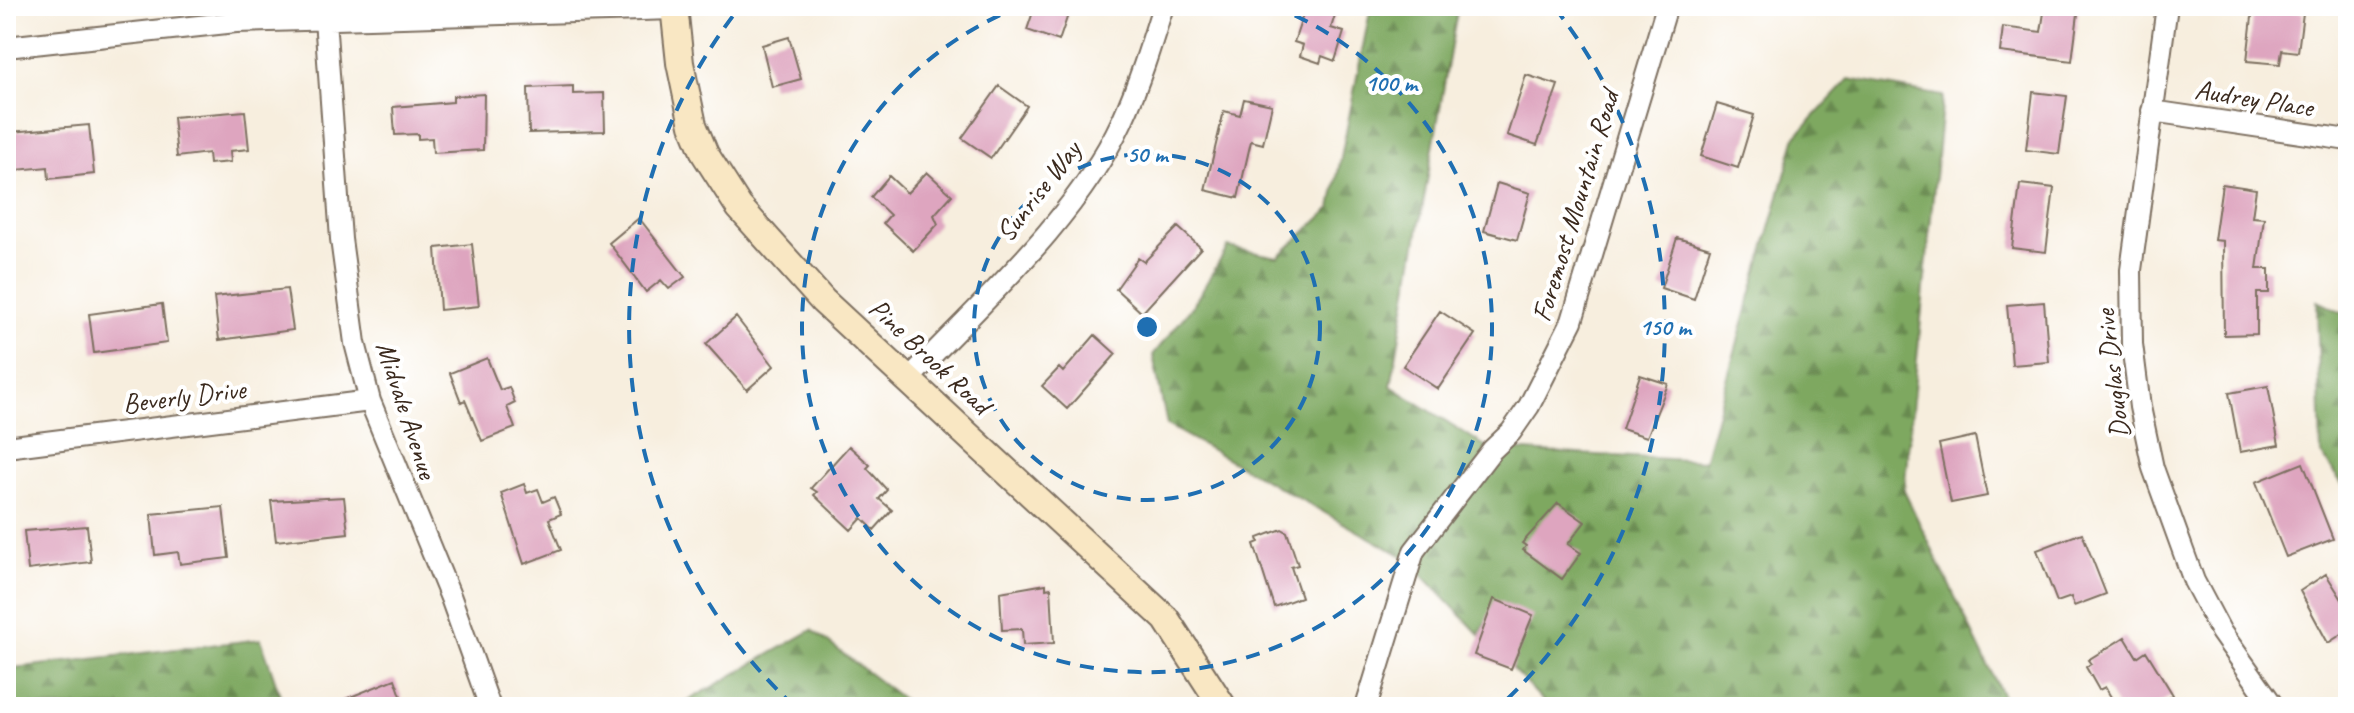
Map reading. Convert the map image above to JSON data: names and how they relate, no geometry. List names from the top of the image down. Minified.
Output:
{"streets":{"street":["Audrey Place","Sunrise Way","Foremost Mountain Road","Pine Brook Road","Douglas Drive","Beverly Drive","Midvale Avenue"]},"crossings":[["Audrey Place","Douglas Drive"],["Sunrise Way","Pine Brook Road"],["Beverly Drive","Midvale Avenue"]],"rings":["100 m","50 m","150 m"]}
